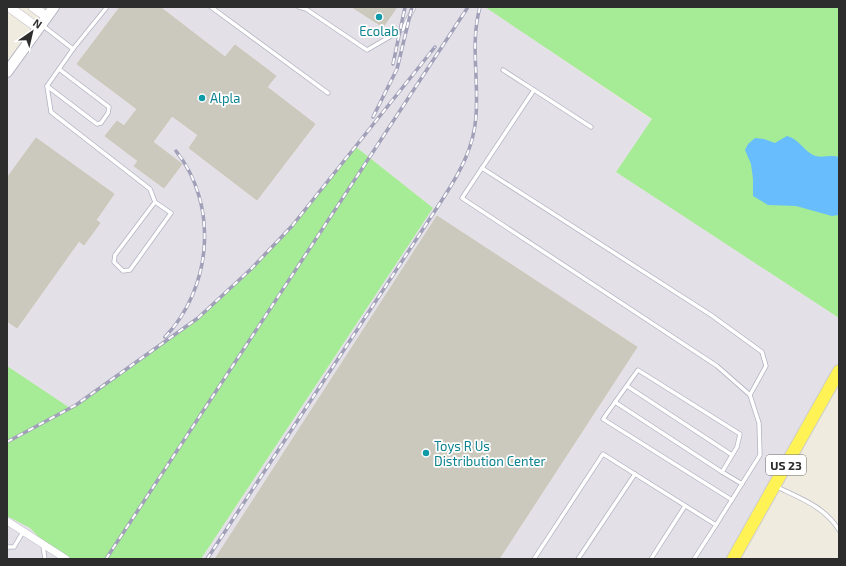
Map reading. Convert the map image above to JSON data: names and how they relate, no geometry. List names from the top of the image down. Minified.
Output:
{"streets":{"main road":["US 23"]},"places":["Ecolab","Alpla","Toys R Us Distribution Center"],"north":"top right"}
